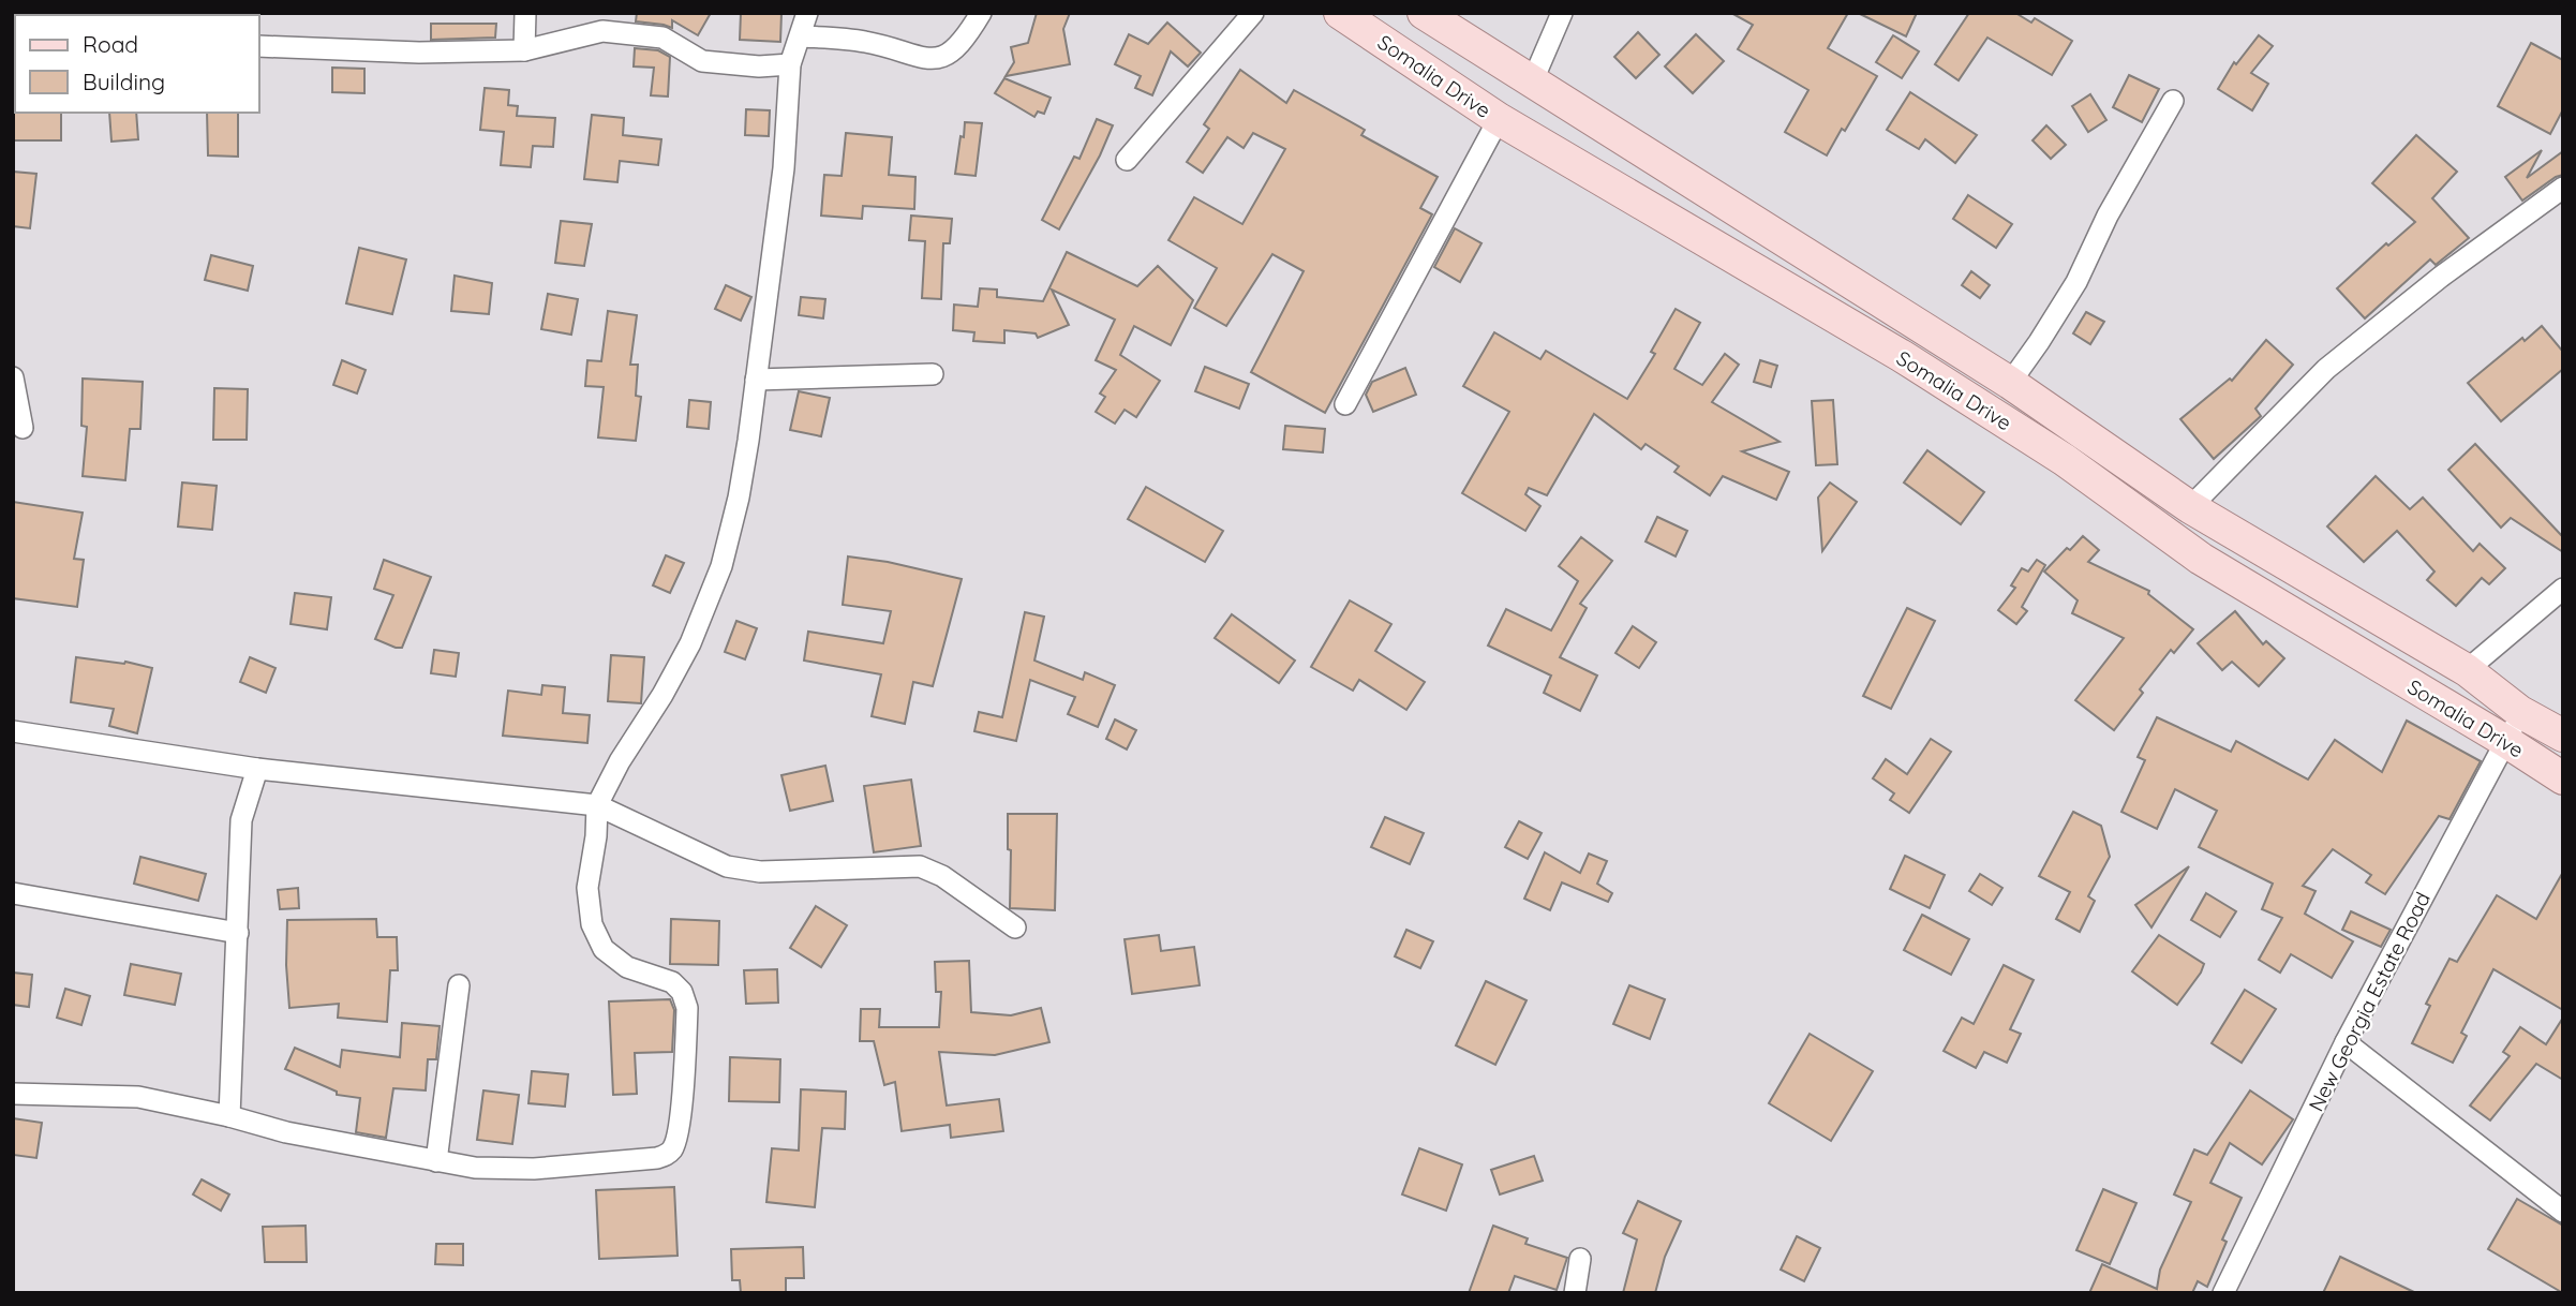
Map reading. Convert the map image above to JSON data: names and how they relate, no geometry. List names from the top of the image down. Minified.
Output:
{"streets":{"main road":["Somalia Drive"],"street":["New Georgia Estate Road"]},"crossings":[["Somalia Drive","New Georgia Estate Road"]],"legend":["Road","Building"]}
